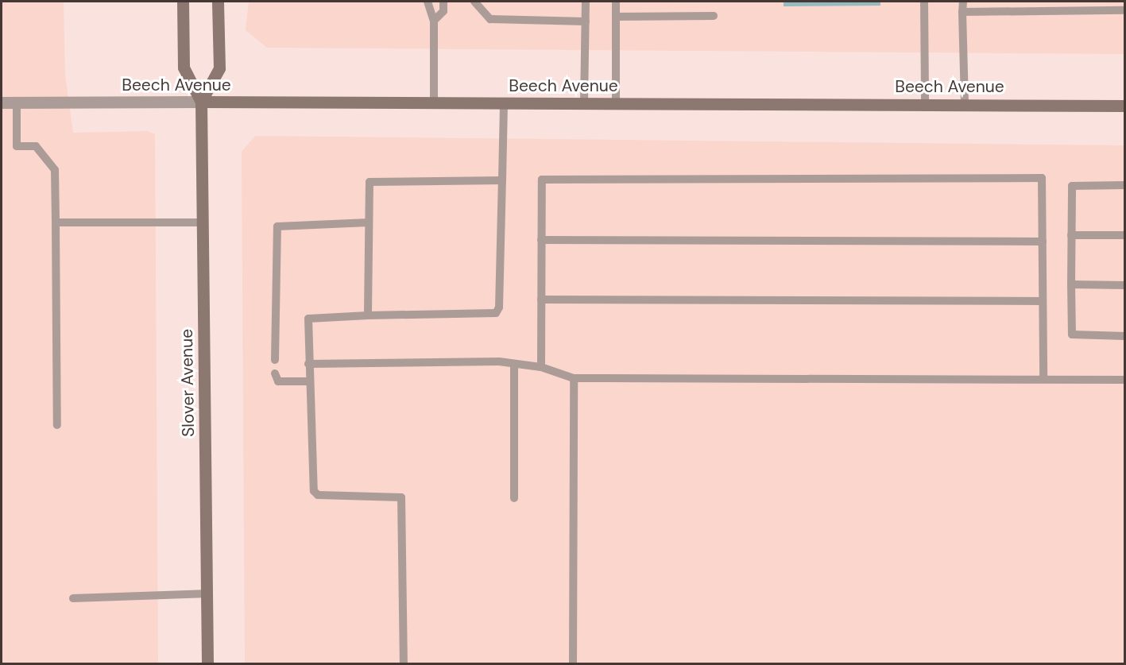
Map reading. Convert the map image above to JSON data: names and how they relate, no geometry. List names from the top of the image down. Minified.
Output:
{"streets":{"main road":["Beech Avenue","Slover Avenue"]},"crossings":[["Beech Avenue","Slover Avenue"]]}
